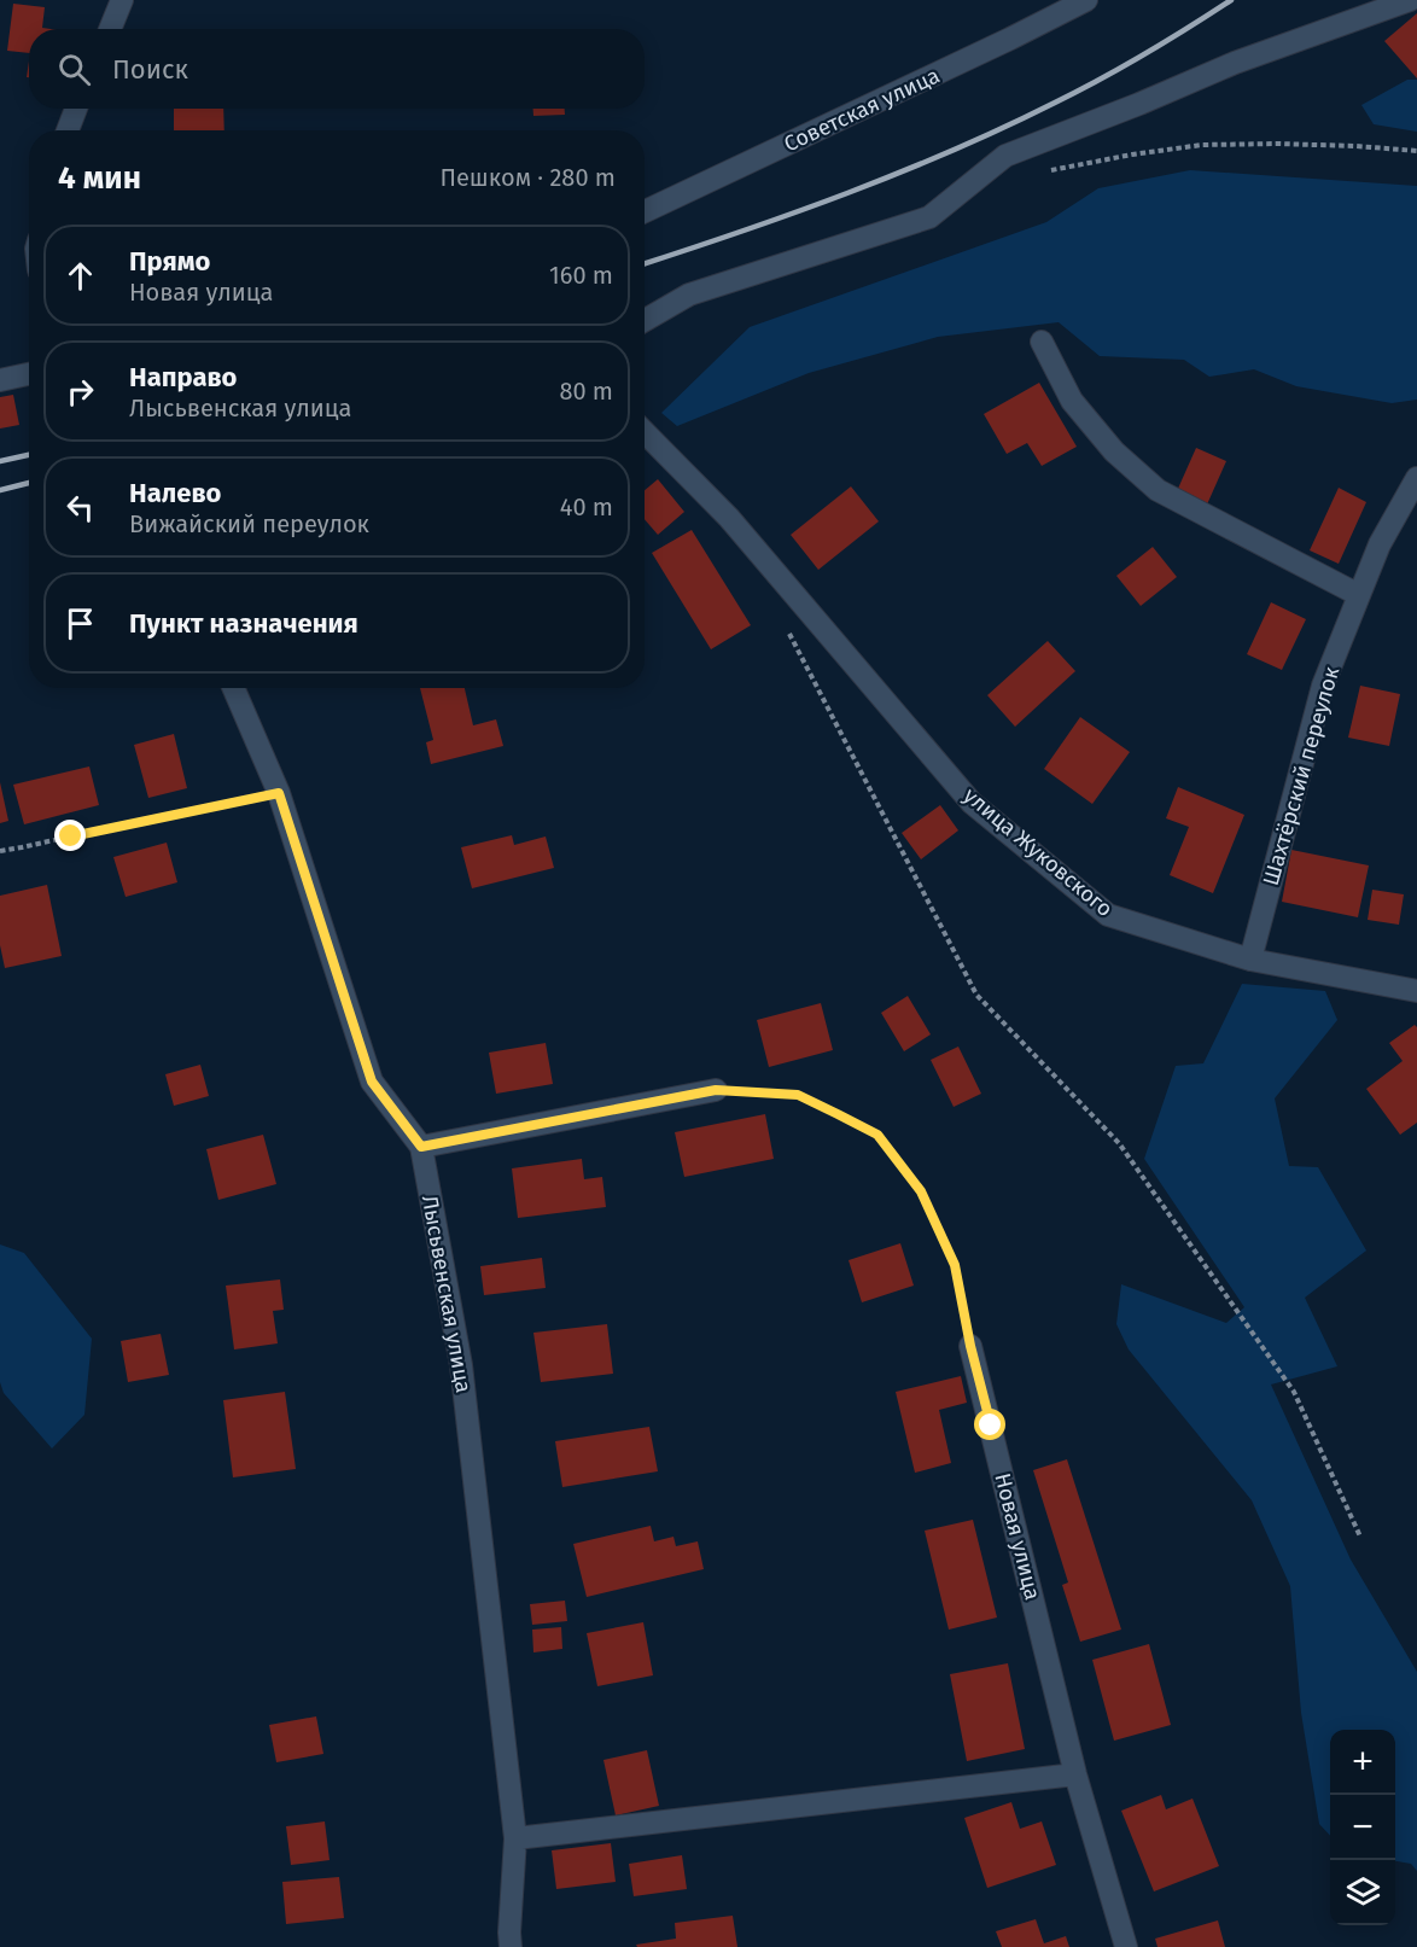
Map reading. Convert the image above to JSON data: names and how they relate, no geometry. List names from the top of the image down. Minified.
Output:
{"streets":{"street":["Советская улица","Шахтёрский переулок","улица Жуковского","Лысьвенская улица","Новая улица"]},"crossings":[["Шахтёрский переулок","улица Жуковского"]],"page":{"search":"Поиск","heading":["4 мин","Пешком · 280 m"],"list":[["Прямо","Новая улица","160 m"],["Направо","Лысьвенская улица","80 m"],["Налево","Вижайский переулок","40 m"],"Пункт назначения"],"map_buttons":["+","−"]}}
